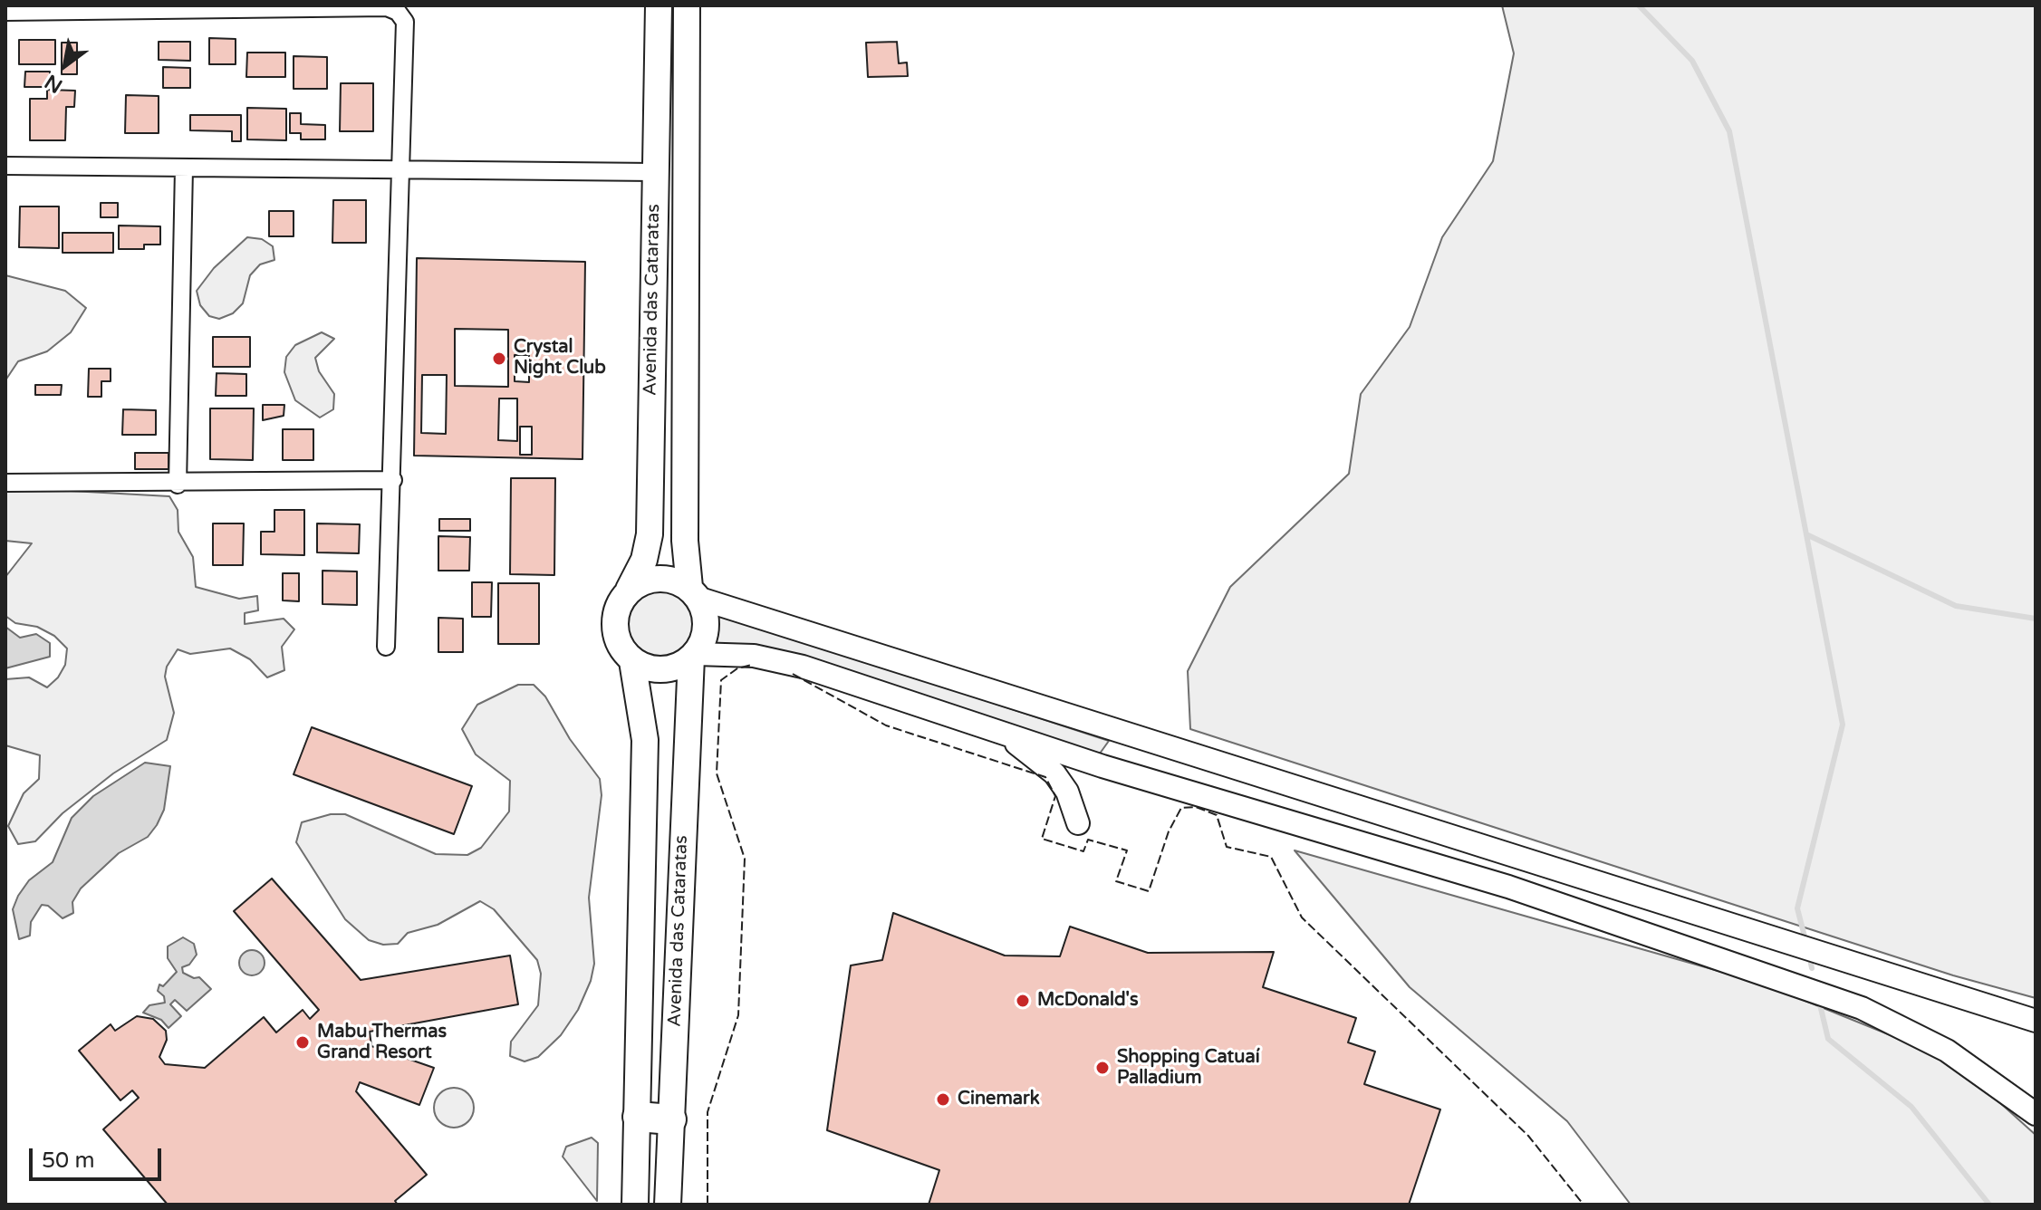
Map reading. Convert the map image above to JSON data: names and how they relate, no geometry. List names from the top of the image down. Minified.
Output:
{"streets":{"main road":["Avenida das Cataratas"]},"places":["Crystal Night Club","McDonald's","Mabu Thermas Grand Resort","Shopping Catuaí Palladium","Cinemark"],"scale_bar":"50 m","north":"bottom left"}
